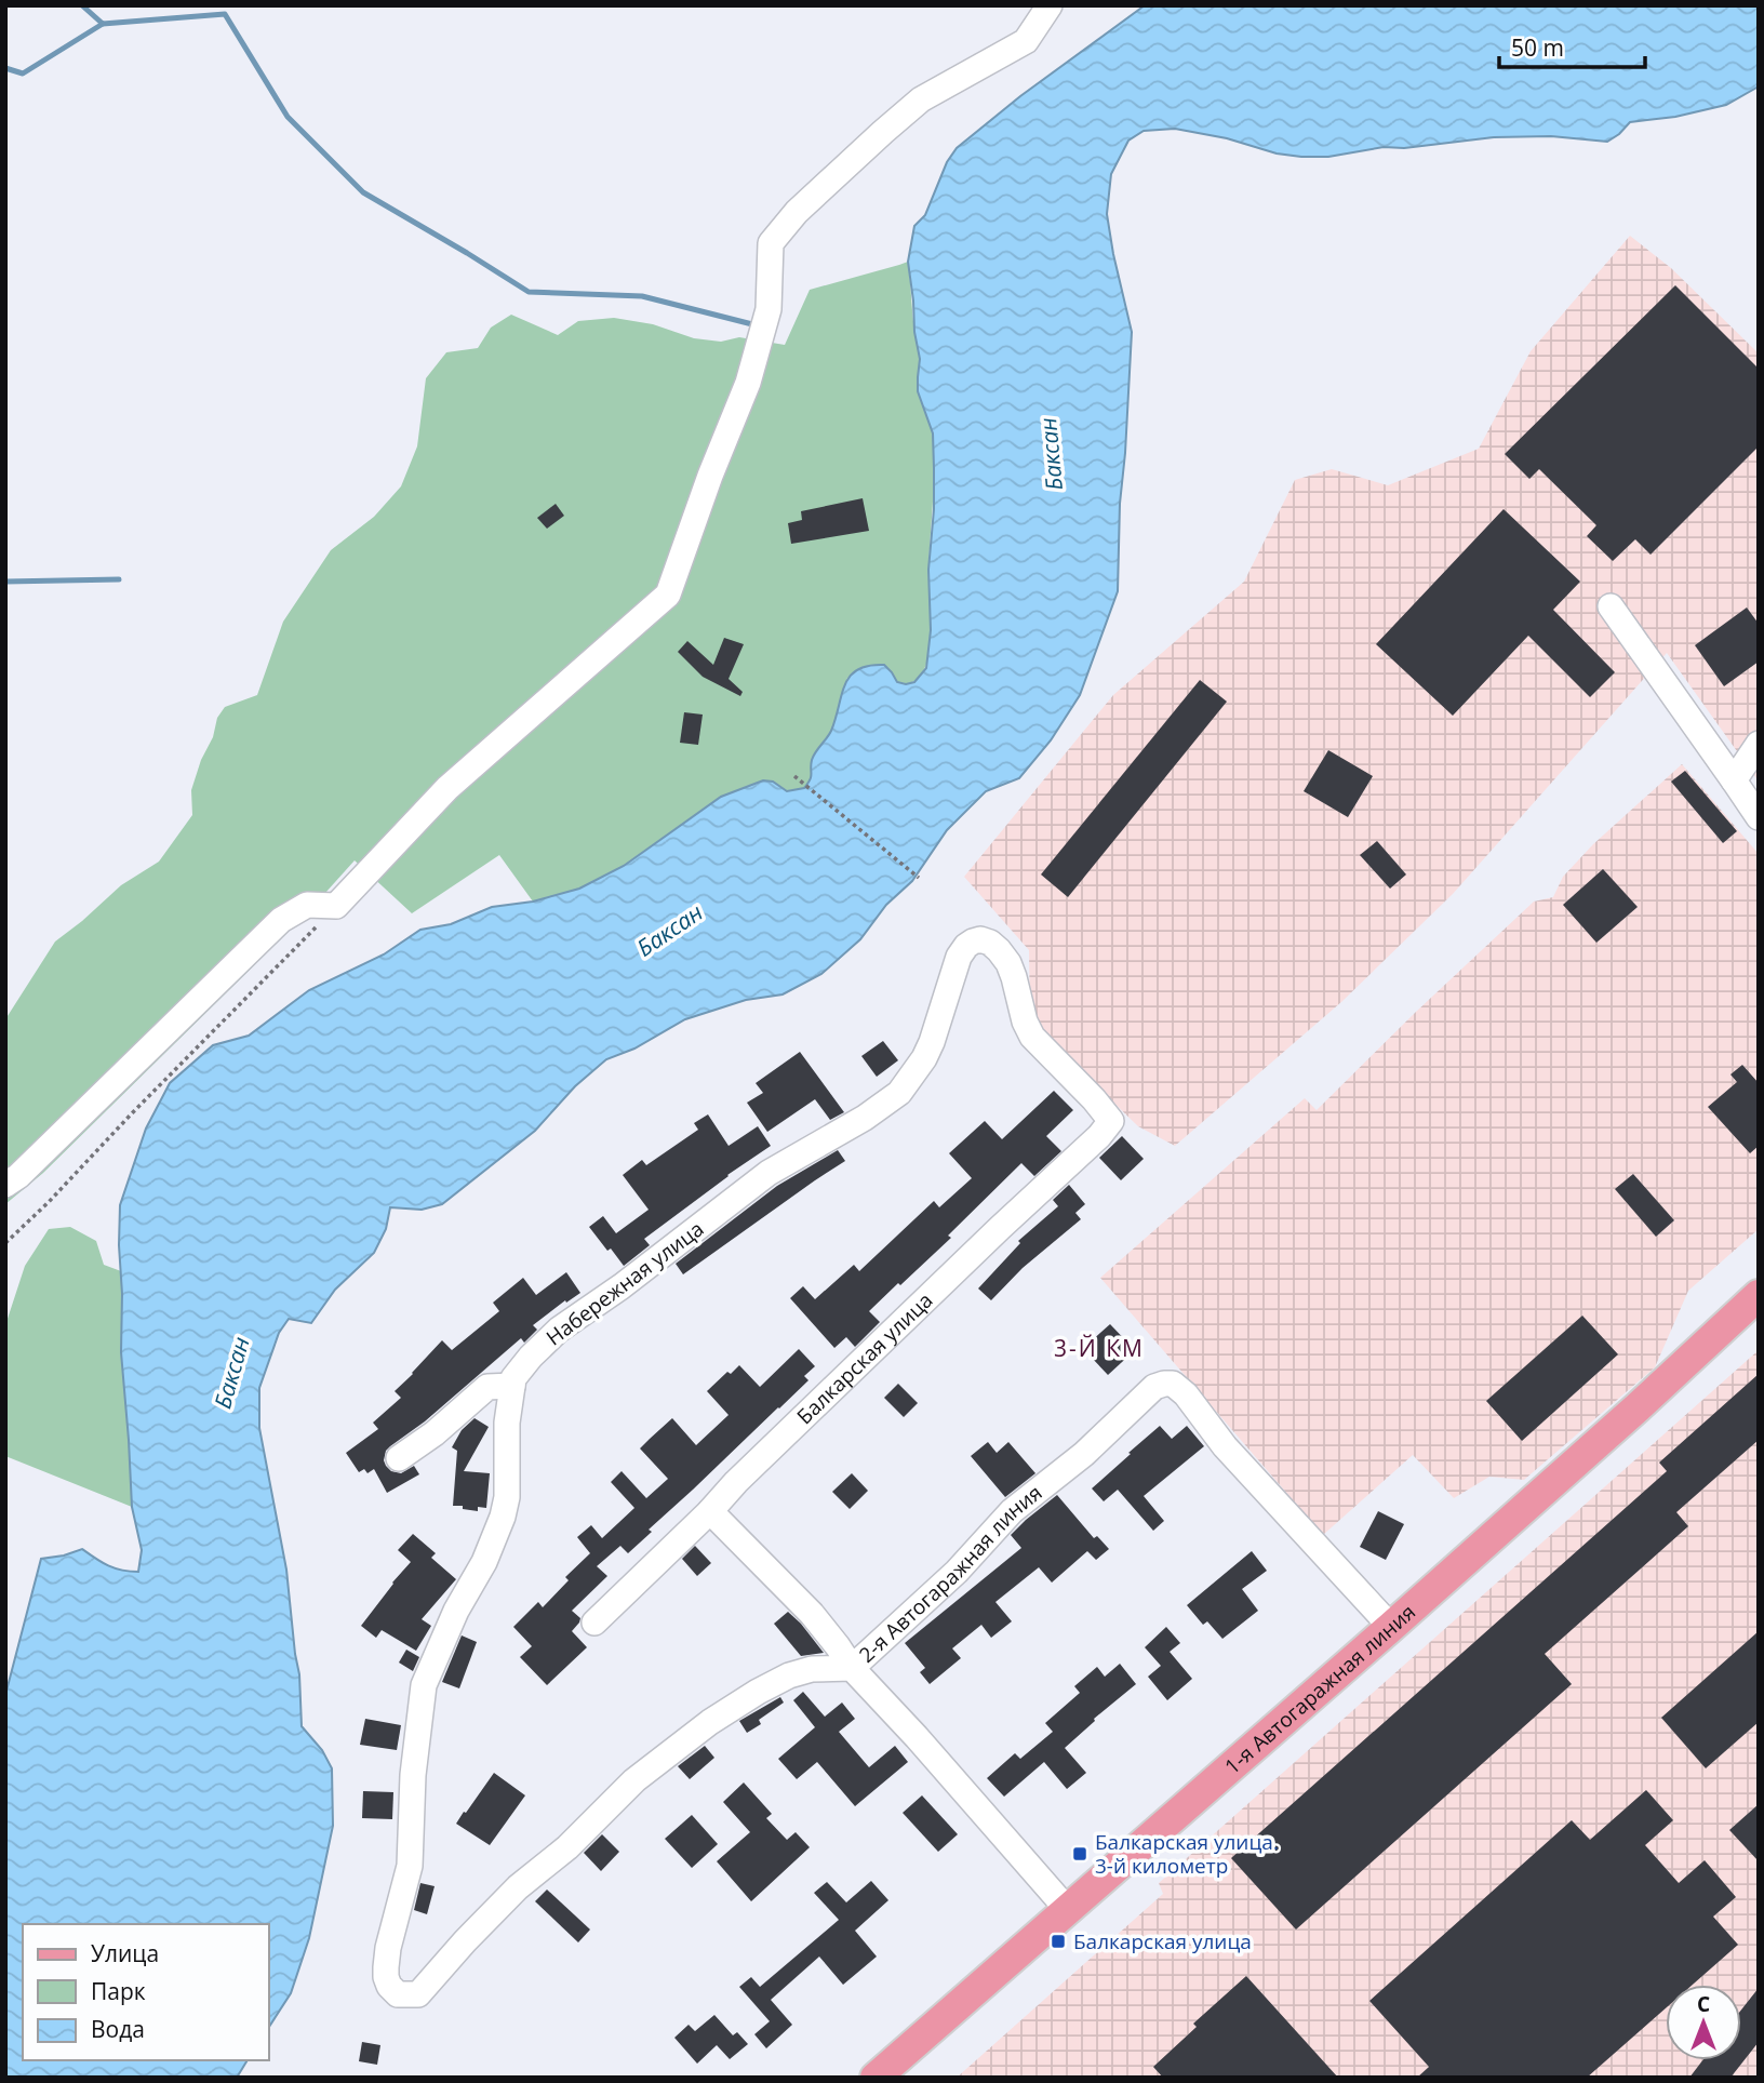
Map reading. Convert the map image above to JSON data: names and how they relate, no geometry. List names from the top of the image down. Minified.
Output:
{"streets":{"main road":["1-я Автогаражная линия"],"street":["Набережная улица","Балкарская улица","2-я Автогаражная линия"]},"crossings":[["Набережная улица","Балкарская улица"],["Набережная улица","2-я Автогаражная линия"],["2-я Автогаражная линия","1-я Автогаражная линия"]],"districts":["3-Й КМ"],"water":["Баксан"],"places":{"transit":["Балкарская улица. 3-й километр","Балкарская улица"]},"legend":["Улица","Парк","Вода"],"scale_bar":"50 m","north":"top"}
